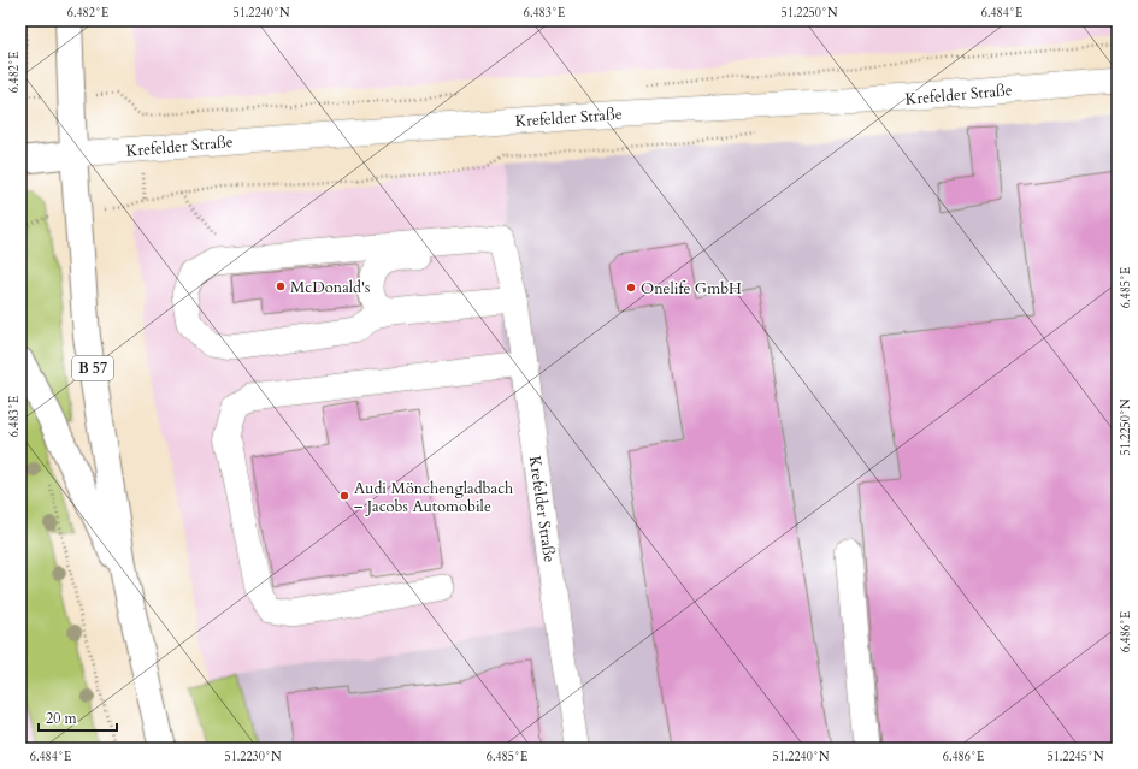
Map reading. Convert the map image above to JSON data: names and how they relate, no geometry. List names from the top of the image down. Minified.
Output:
{"streets":{"main road":["Krefelder Straße","B 57"]},"crossings":[["Krefelder Straße","B 57"]],"places":["McDonald's","Onelife GmbH","Audi Mönchengladbach – Jacobs Automobile"],"scale_bar":"20 m","coordinates":["6.482°E","51.2240°N","6.483°E","51.2250°N","6.484°E","6.485°E","6.486°E","51.2230°N","51.2245°N"]}
